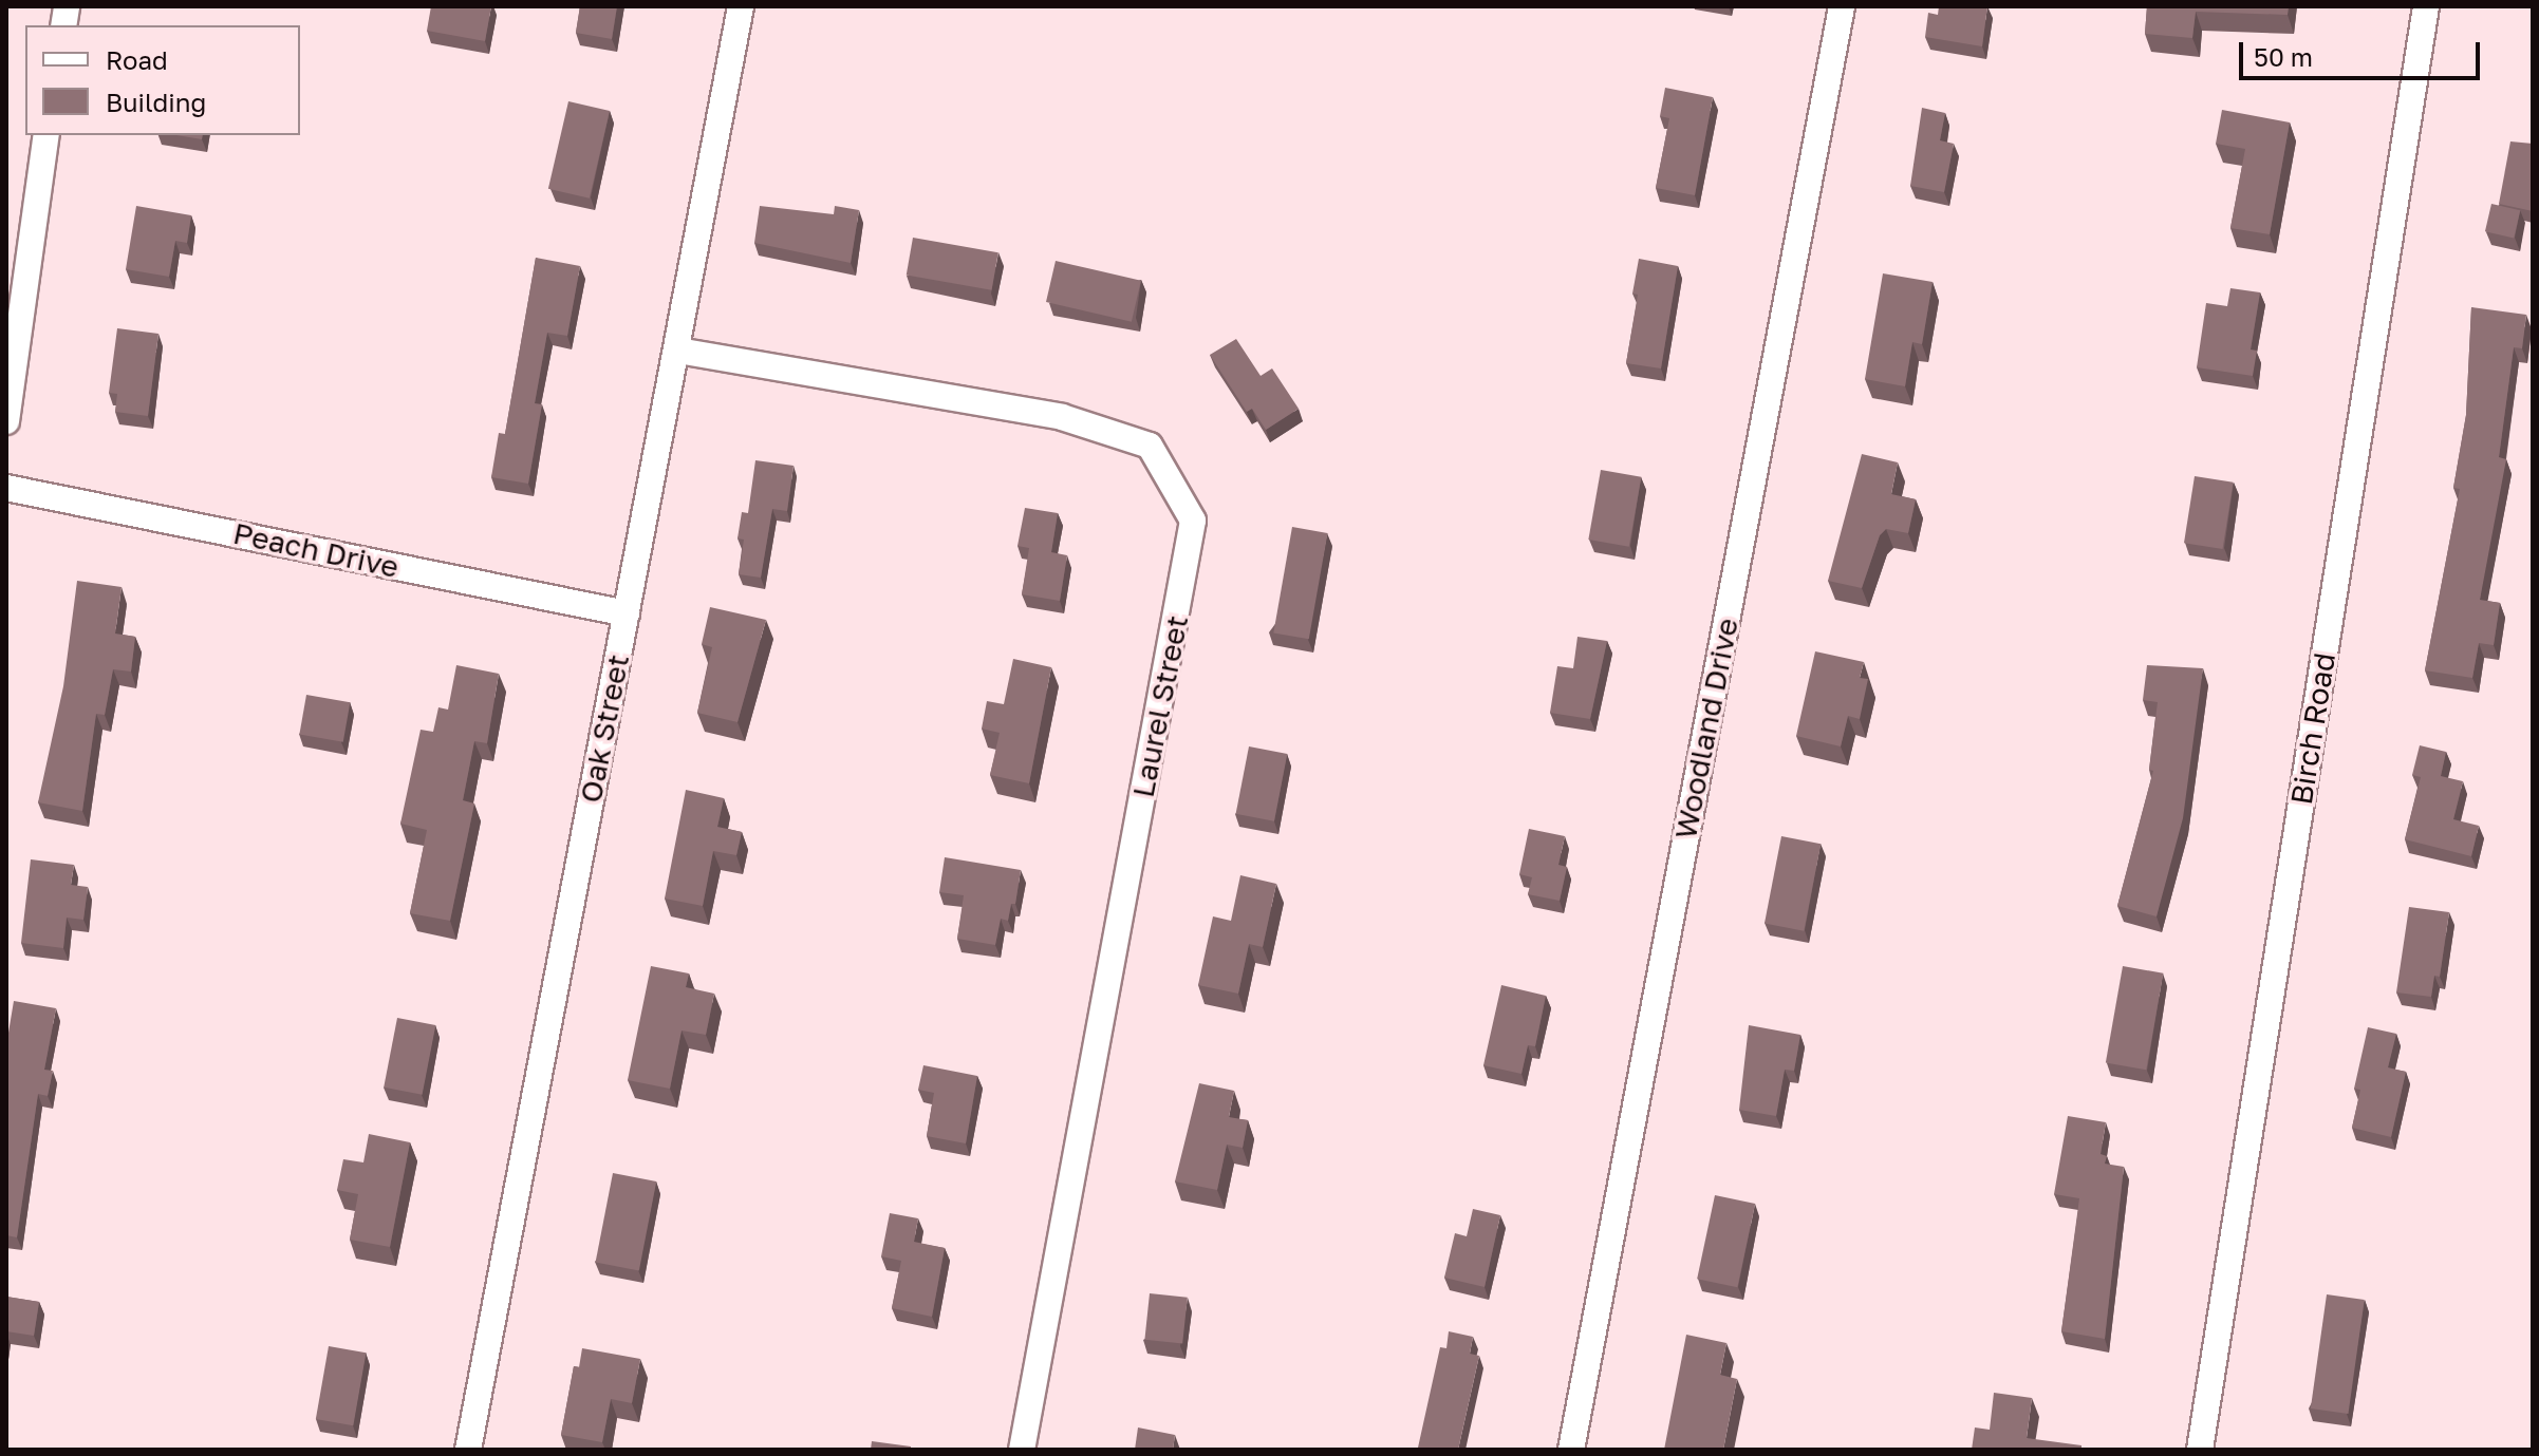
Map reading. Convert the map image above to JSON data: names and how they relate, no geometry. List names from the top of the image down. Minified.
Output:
{"streets":{"street":["Peach Drive","Laurel Street","Oak Street","Woodland Drive","Birch Road"]},"crossings":[["Peach Drive","Oak Street"],["Laurel Street","Oak Street"]],"legend":["Road","Building"],"scale_bar":"50 m"}
